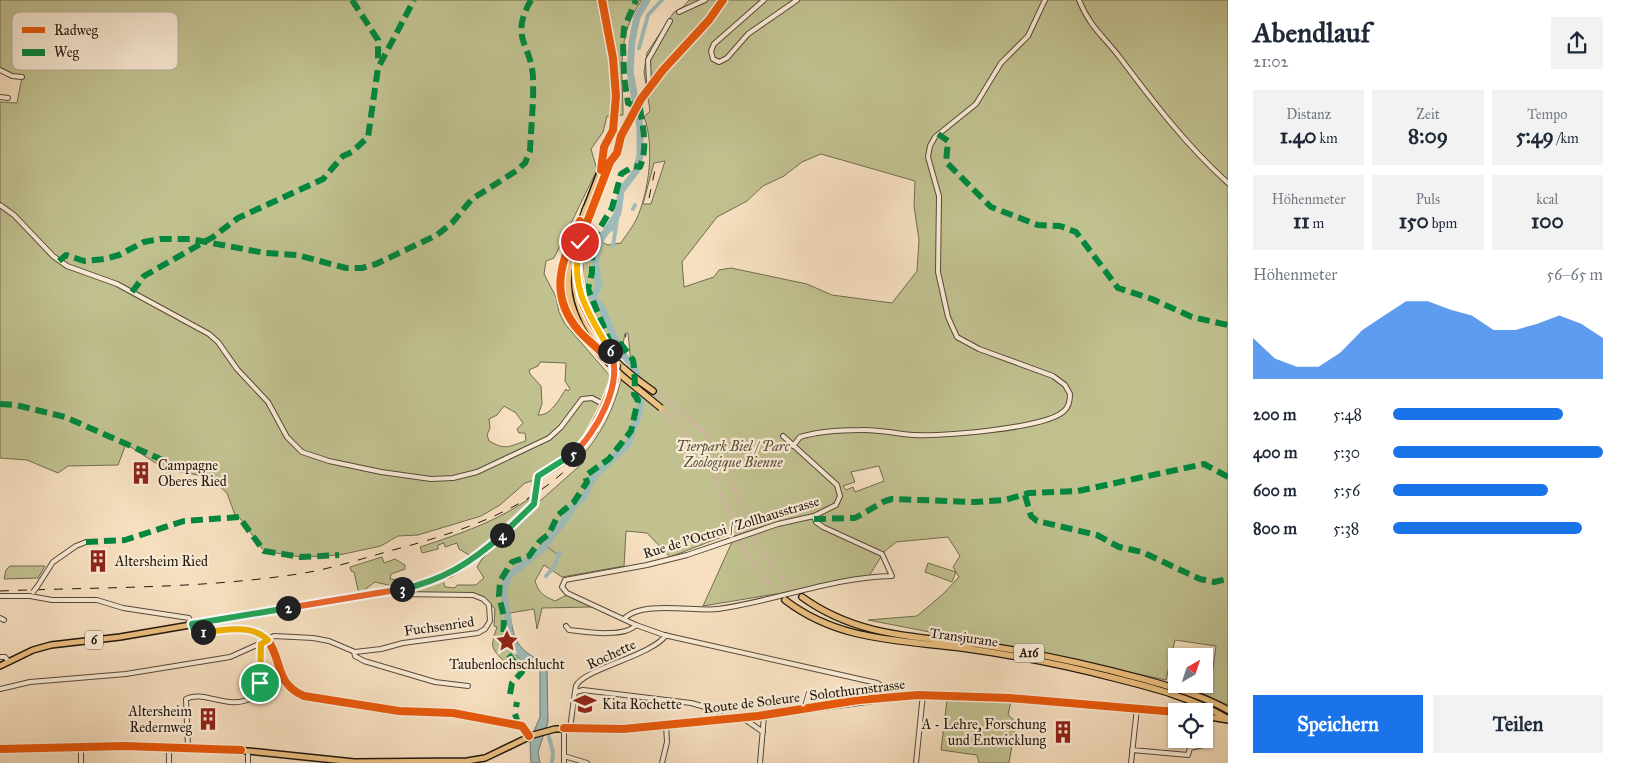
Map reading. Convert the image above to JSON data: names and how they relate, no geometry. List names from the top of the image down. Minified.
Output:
{"streets":{"highway":["Transjurane","A16"],"main road":["6","Route de Soleure / Solothurnstrasse"],"street":["Rue de l'Octroi / Zollhausstrasse","Fuchsenried","Rochette"]},"crossings":[["Rue de l'Octroi / Zollhausstrasse","Rochette"],["Rue de l'Octroi / Zollhausstrasse","Route de Soleure / Solothurnstrasse"],["Fuchsenried","6"]],"parks":["Tierpark Biel / Parc Zoologique Bienne"],"places":{"building":["Campagne Oberes Ried","Altersheim Ried","Altersheim Redernweg","A - Lehre, Forschung und Entwicklung"],"place":["Taubenlochschlucht"],"school or university":["Kita Rochette"]},"legend":["Radweg","Weg"],"north":"top right","page":{"heading":["Abendlauf","21:02"],"stats":[["Distanz","1.40 km"],["Zeit","8:09"],["Tempo","5:49 /km"],["Höhenmeter","11 m"],["Puls","150 bpm"],["kcal","100"]],"chart":["Höhenmeter","56–65 m"],"pins":["6","5","4","3","2","1"],"list":[{"name":"200 m","note":"5:48"},{"name":"400 m","note":"5:30"},{"name":"600 m","note":"5:56"},{"name":"800 m","note":"5:38"}],"buttons":["Speichern","Teilen"]}}
